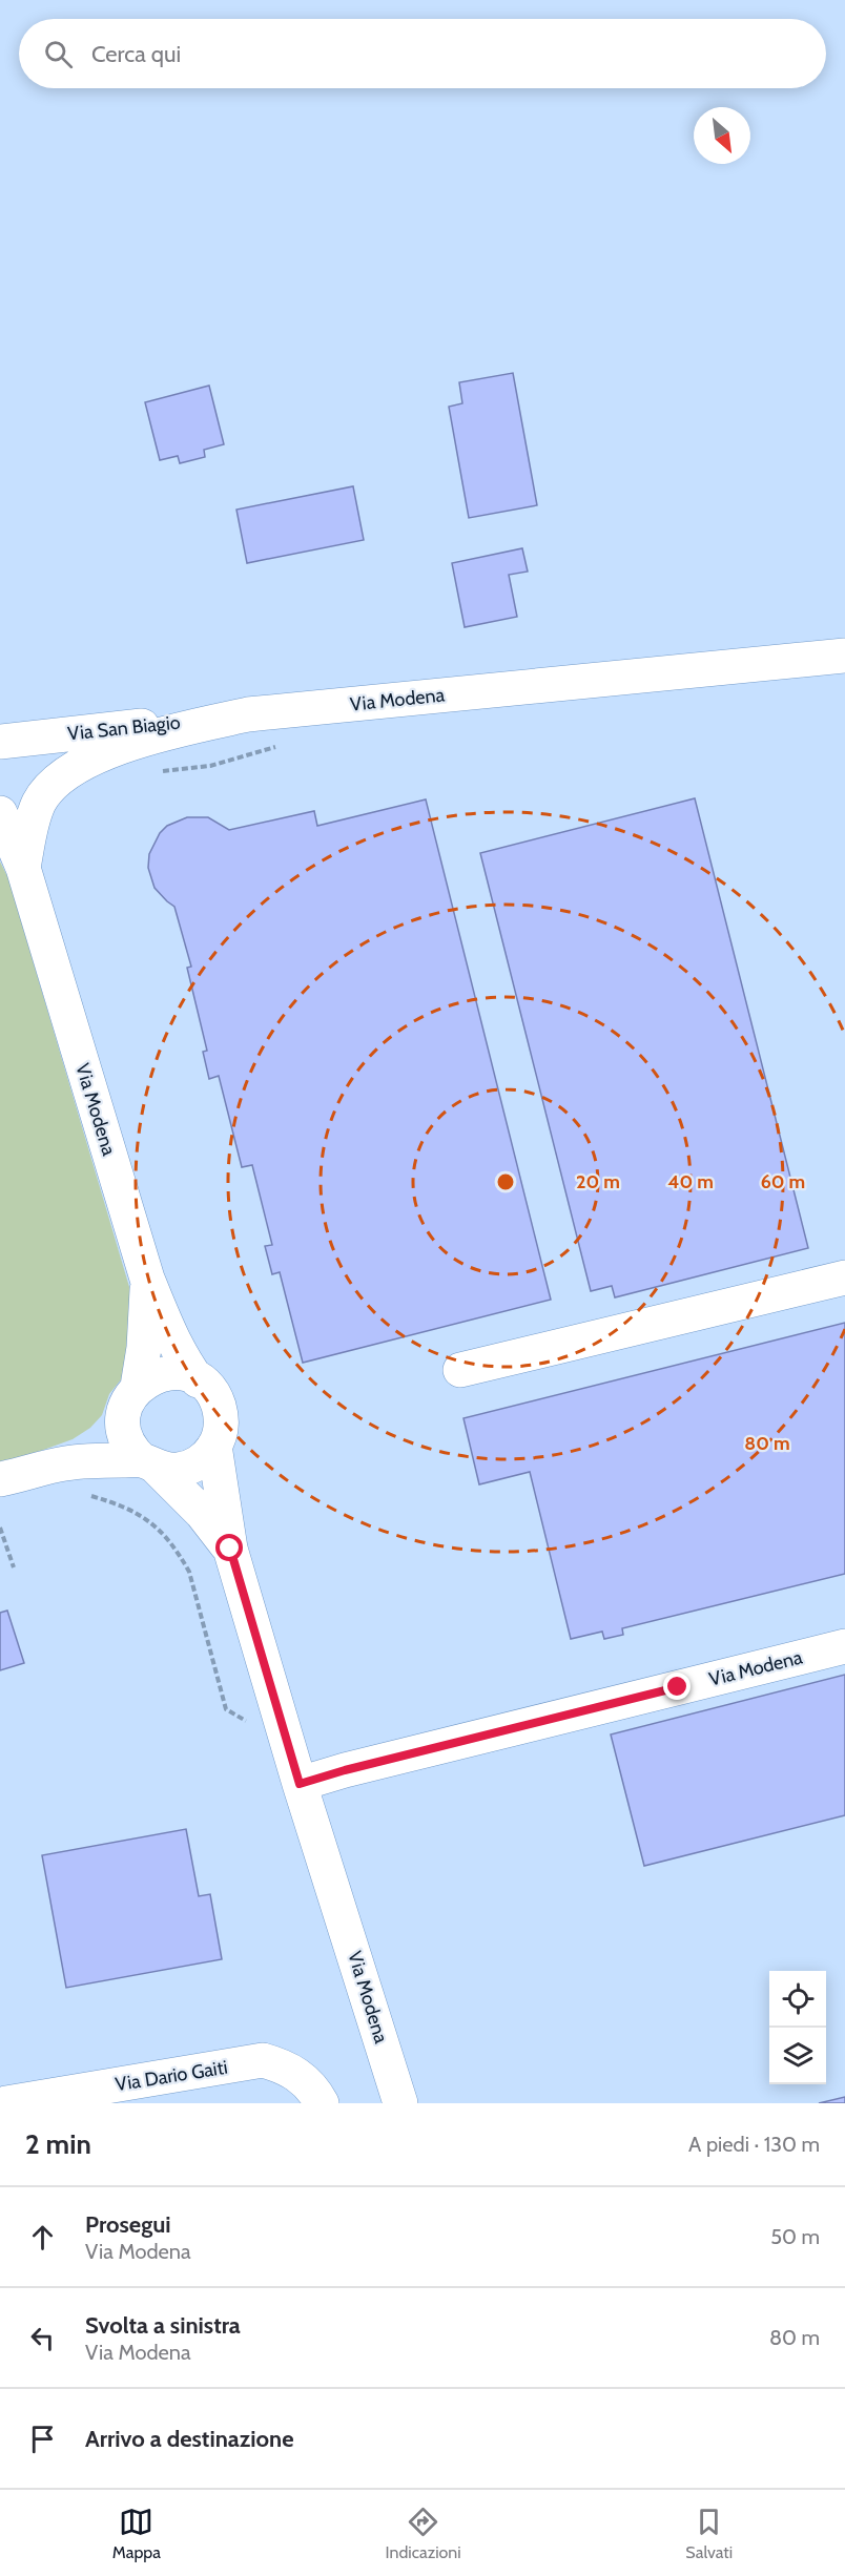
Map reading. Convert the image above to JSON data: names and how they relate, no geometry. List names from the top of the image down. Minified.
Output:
{"streets":{"street":["Via Modena","Via San Biagio","Via Dario Gaiti"]},"crossings":[["Via Modena","Via San Biagio"]],"north":"bottom right","page":{"search":"Cerca qui","heading":["2 min","A piedi · 130 m"],"list":[["Prosegui","Via Modena","50 m"],["Svolta a sinistra","Via Modena","80 m"],"Arrivo a destinazione"],"nav":["Mappa","Indicazioni","Salvati"]},"rings":["20 m","40 m","60 m","80 m"]}
